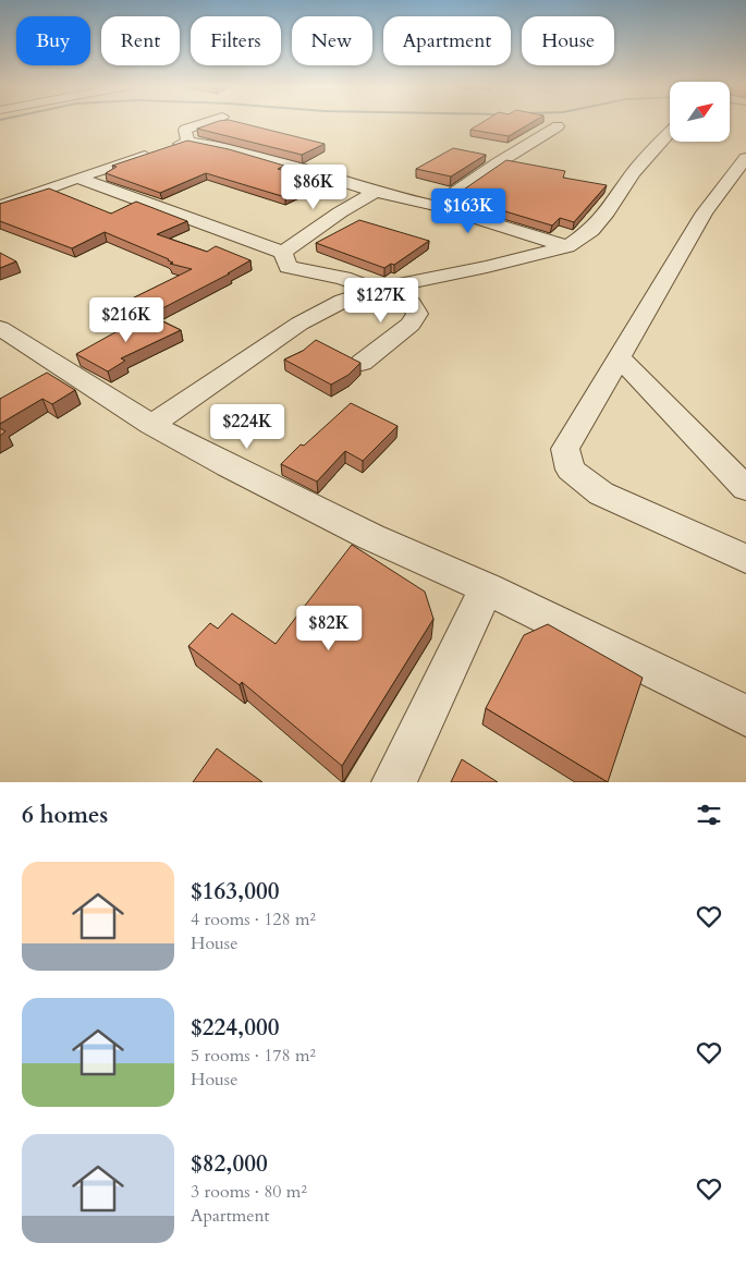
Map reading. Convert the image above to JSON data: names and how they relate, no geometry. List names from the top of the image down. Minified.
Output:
{"north":"top right","page":{"chip":["Buy","Rent","Filters","New","Apartment","House"],"price":["$86K","$163K","$127K","$216K","$224K","$82K"],"heading":"6 homes","list":[{"name":"$163,000","note":"4 rooms · 128 m² · House"},{"name":"$224,000","note":"5 rooms · 178 m² · House"},{"name":"$82,000","note":"3 rooms · 80 m² · Apartment"}]}}
